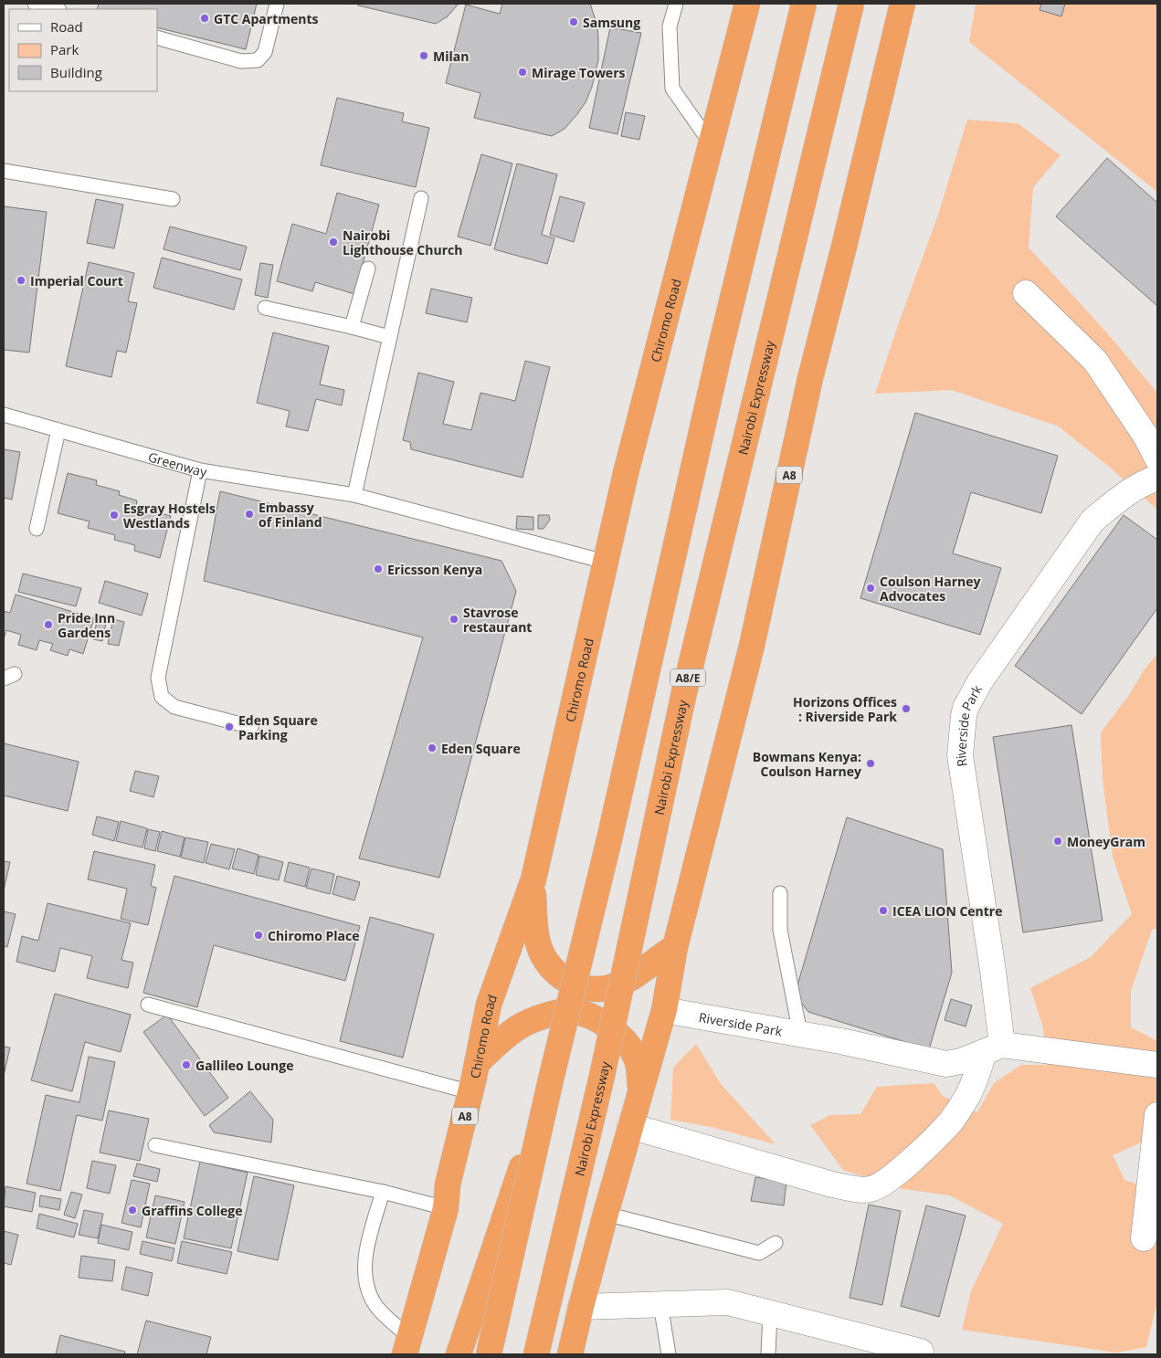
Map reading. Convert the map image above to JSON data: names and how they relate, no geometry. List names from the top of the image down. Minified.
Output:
{"streets":{"highway":["Chiromo Road","Nairobi Expressway","A8","A8/E"],"street":["Riverside Park"],"lane":["Greenway"]},"crossings":[["Chiromo Road","Greenway"],["A8","Riverside Park"]],"places":["GTC Apartments","Samsung","Milan","Mirage Towers","Nairobi Lighthouse Church","Imperial Court","Embassy of Finland","Esgray Hostels Westlands","Ericsson Kenya","Coulson Harney Advocates","Stavrose restaurant","Pride Inn Gardens","Horizons Offices : Riverside Park","Eden Square Parking","Eden Square","Bowmans Kenya: Coulson Harney","MoneyGram","ICEA LION Centre","Chiromo Place","Gallileo Lounge","Graffins College"],"legend":["Road","Park","Building"]}
